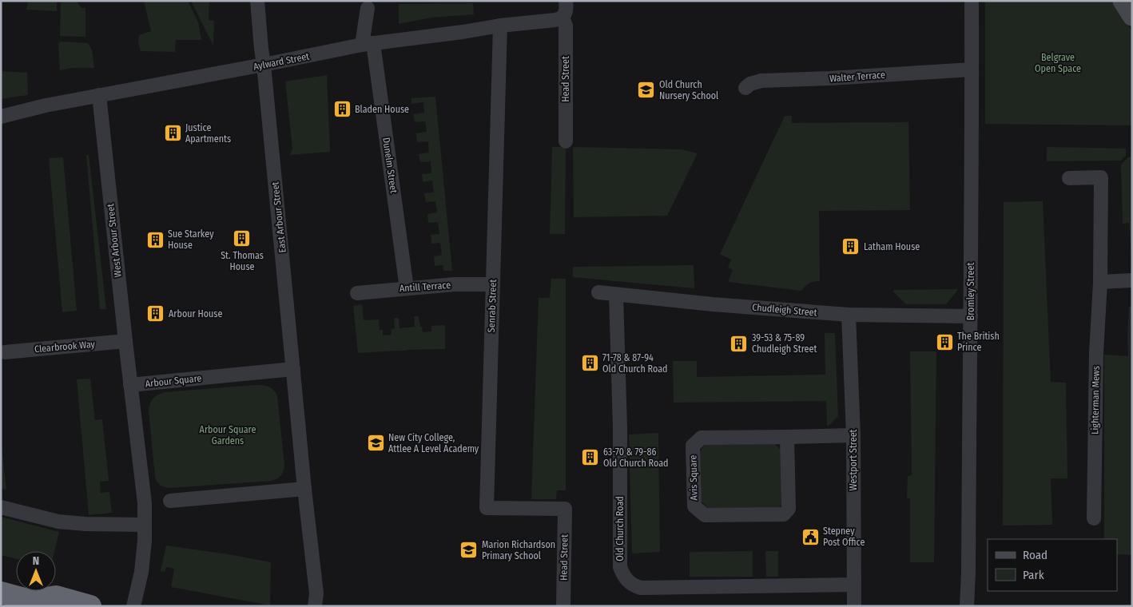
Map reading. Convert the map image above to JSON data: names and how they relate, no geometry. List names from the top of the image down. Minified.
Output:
{"streets":{"street":["Aylward Street","Walter Terrace","Head Street","Dunelm Street","East Arbour Street","West Arbour Street","Antill Terrace","Bromley Street","Senrab Street","Chudleigh Street","Clearbrook Way","Arbour Square","Lighterman Mews","Westport Street","Avis Square","Old Church Road"]},"crossings":[["Aylward Street","Head Street"],["Aylward Street","Dunelm Street"],["Aylward Street","East Arbour Street"],["Aylward Street","West Arbour Street"],["Aylward Street","Senrab Street"],["Walter Terrace","Bromley Street"],["Head Street","Senrab Street"],["Dunelm Street","Antill Terrace"],["East Arbour Street","Arbour Square"],["West Arbour Street","Clearbrook Way"],["West Arbour Street","Arbour Square"],["Antill Terrace","Senrab Street"],["Bromley Street","Chudleigh Street"],["Chudleigh Street","Westport Street"],["Chudleigh Street","Old Church Road"],["Westport Street","Avis Square"],["Westport Street","Old Church Road"]],"parks":["Belgrave Open Space","Arbour Square Gardens"],"places":{"school or university":["Old Church Nursery School","New City College, Attlee A Level Academy","Marion Richardson Primary School"],"building":["Bladen House","Justice Apartments","St. Thomas House","Sue Starkey House","Latham House","Arbour House","The British Prince","39-53 & 75-89 Chudleigh Street","71-78 & 87-94 Old Church Road","63-70 & 79-86 Old Church Road"],"public building":["Stepney Post Office"]},"legend":["Road","Park"],"north":"top"}
